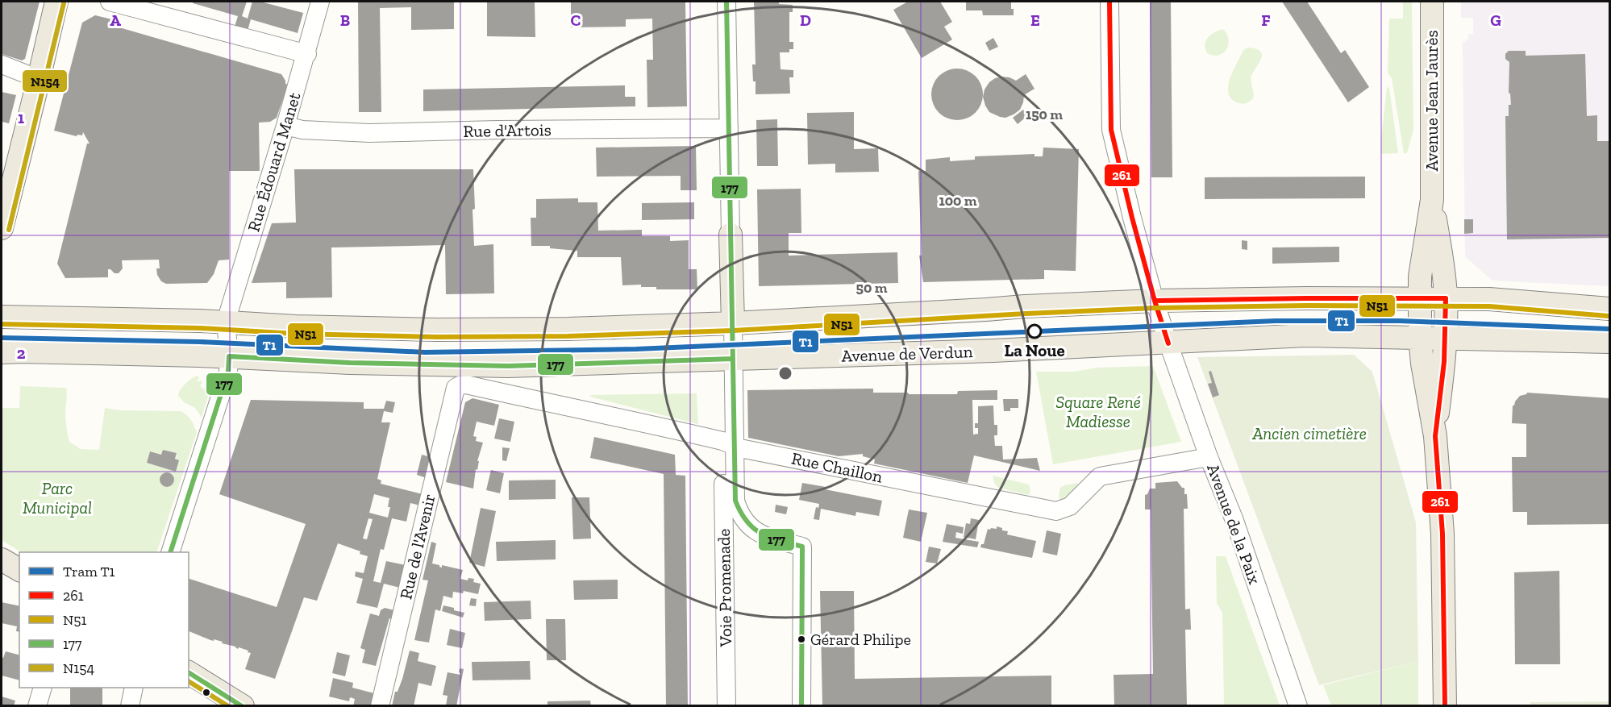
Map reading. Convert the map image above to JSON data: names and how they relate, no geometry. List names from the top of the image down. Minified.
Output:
{"streets":{"main road":["Avenue Jean Jaurès","Avenue de Verdun","Voie Promenade"],"street":["Rue d'Artois","Rue Édouard Manet","Rue Chaillon","Avenue de la Paix","Rue de l'Avenir"]},"crossings":[["Avenue Jean Jaurès","Avenue de Verdun"],["Rue d'Artois","Rue Édouard Manet"],["Rue d'Artois","Voie Promenade"],["Avenue de Verdun","Avenue de la Paix"],["Avenue de Verdun","Voie Promenade"],["Rue Chaillon","Avenue de la Paix"],["Rue Chaillon","Rue de l'Avenir"],["Rue Chaillon","Voie Promenade"]],"parks":["Square René Madiesse","Ancien cimetière","Parc Municipal"],"places":["La Noue","Gérard Philipe"],"lines":["transit line 261","transit line 177","transit line N154","transit line N51","tram line T1"],"legend":["Tram T1","261","N51","177","N154"],"grid":{"columns":["A","B","C","D","E","F","G"],"rows":["1","2"]},"rings":["150 m","100 m","50 m"]}
